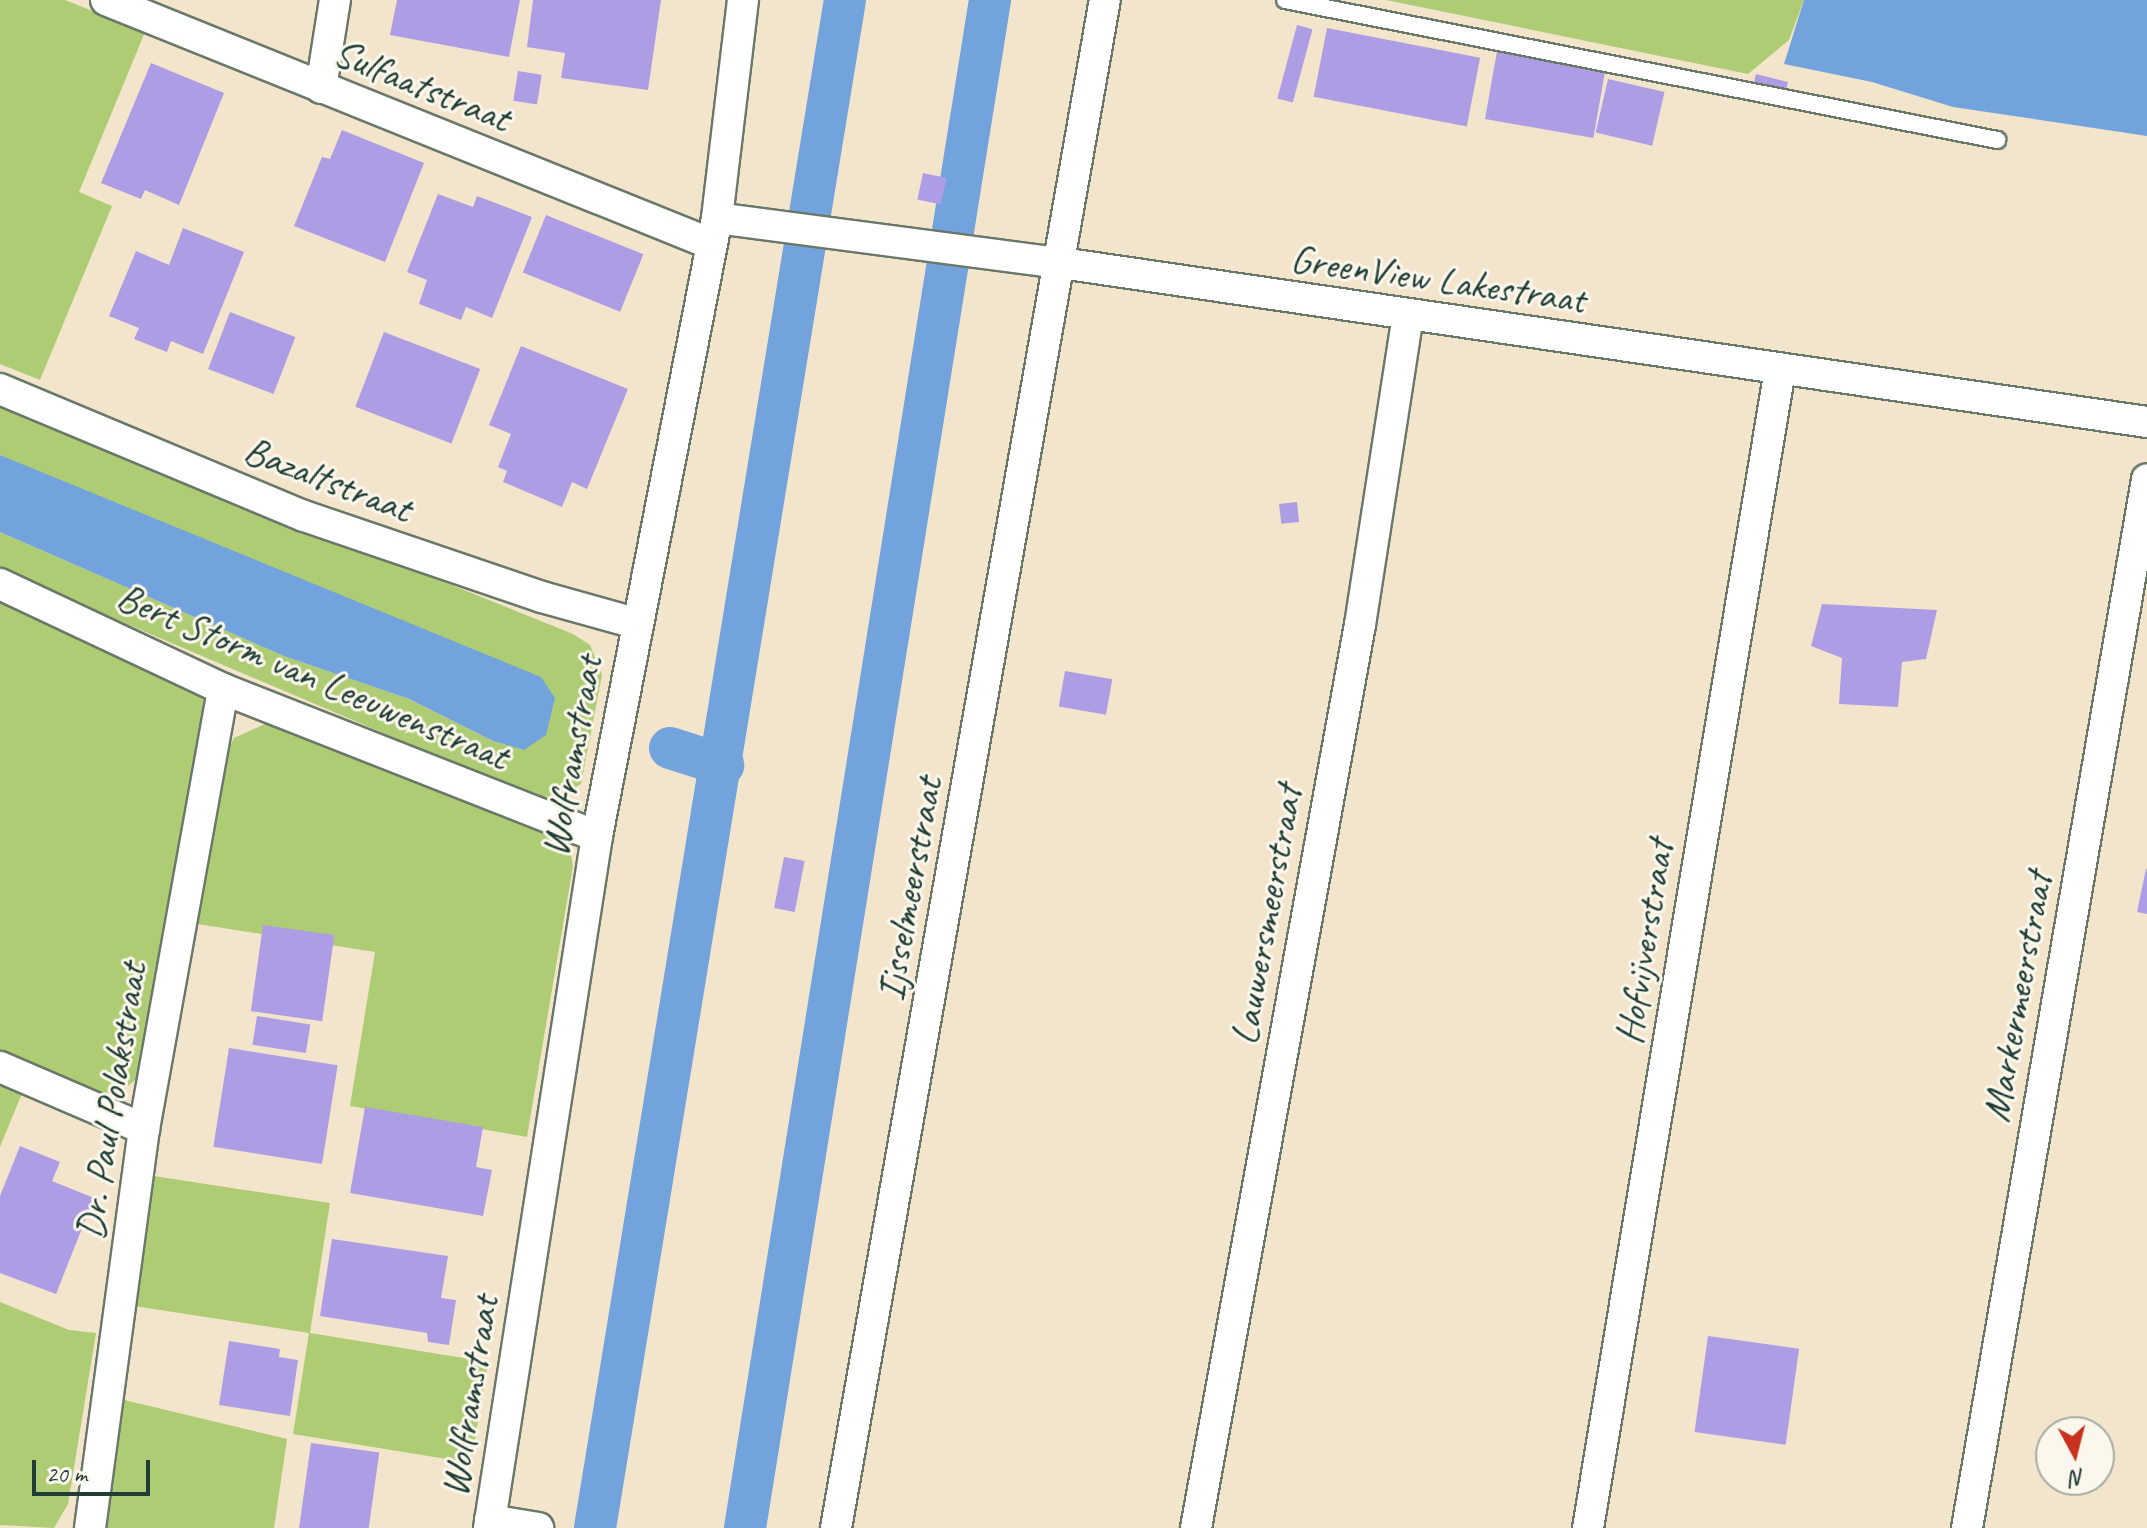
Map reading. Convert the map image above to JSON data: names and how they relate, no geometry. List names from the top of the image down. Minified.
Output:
{"streets":{"street":["Sulfaatstraat","GreenView Lakestraat","Bazaltstraat","Bert Storm van Leeuwenstraat","Wolframstraat","Ijsselmeerstraat","Lauwersmeerstraat","Hofvijverstraat","Markermeerstraat","Dr. Paul Polakstraat"]},"crossings":[["Sulfaatstraat","GreenView Lakestraat"],["Sulfaatstraat","Wolframstraat"],["GreenView Lakestraat","Wolframstraat"],["GreenView Lakestraat","Ijsselmeerstraat"],["GreenView Lakestraat","Lauwersmeerstraat"],["GreenView Lakestraat","Hofvijverstraat"],["Bazaltstraat","Wolframstraat"],["Bert Storm van Leeuwenstraat","Wolframstraat"],["Bert Storm van Leeuwenstraat","Dr. Paul Polakstraat"]],"scale_bar":"20 m","north":"bottom"}
